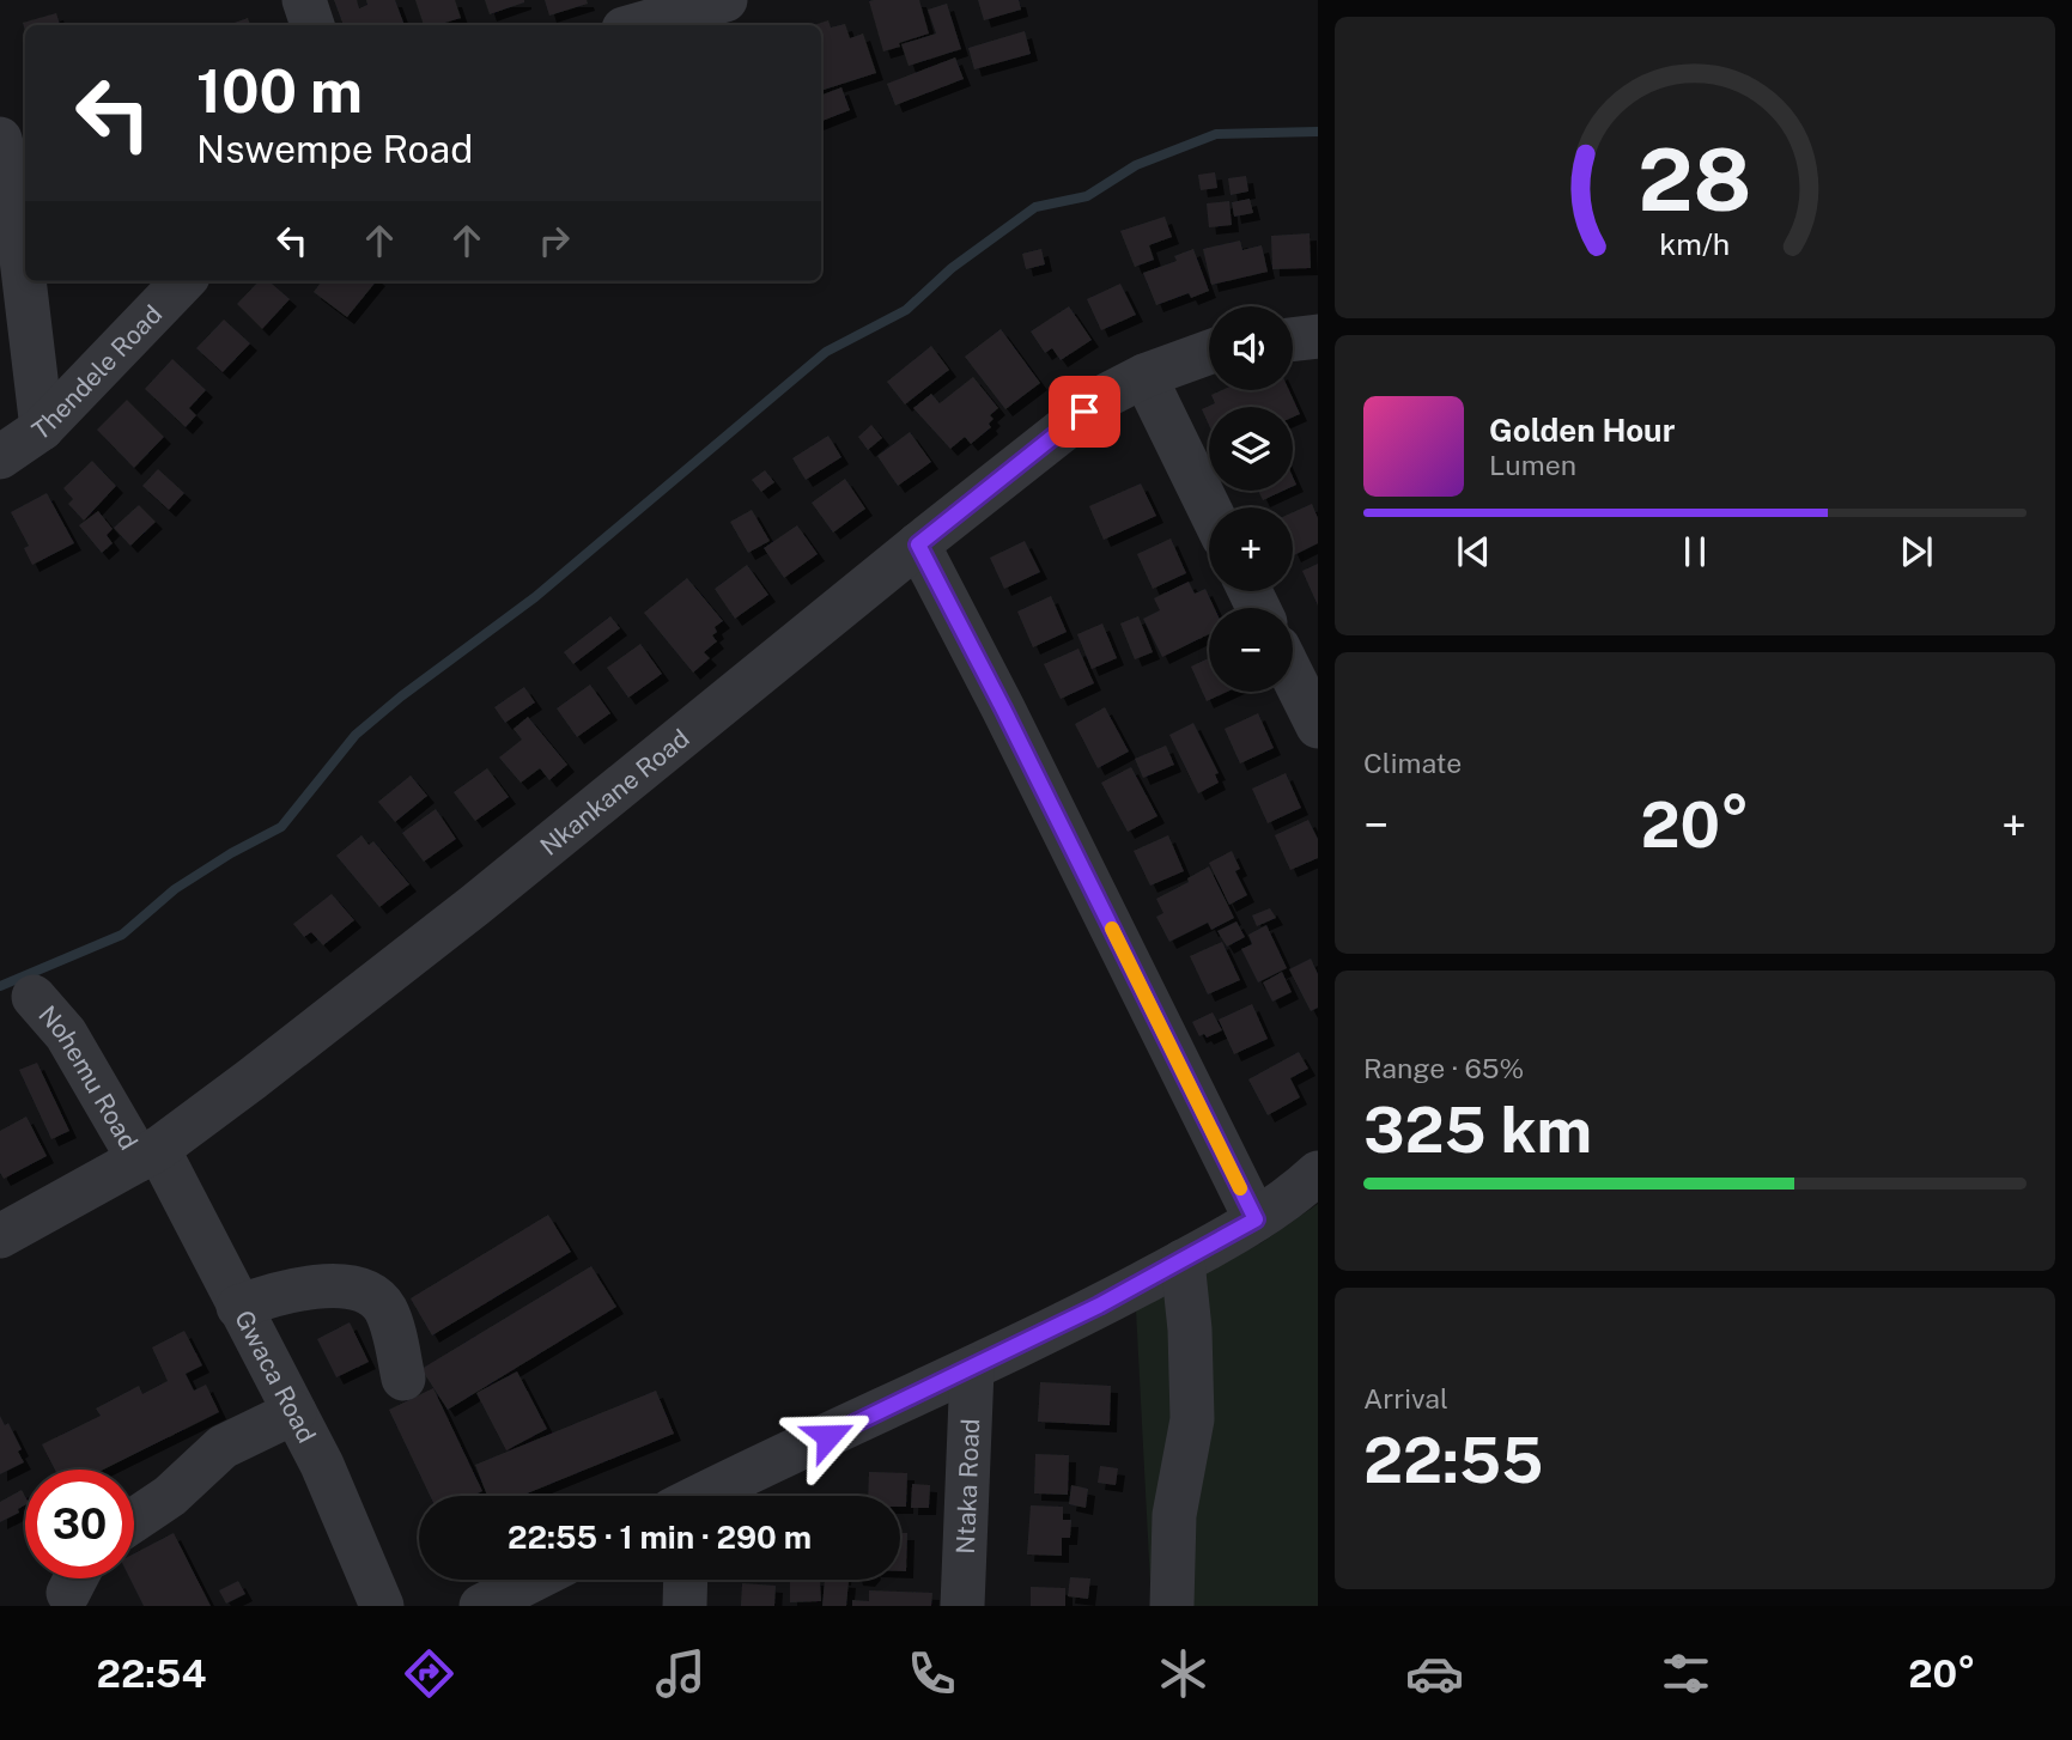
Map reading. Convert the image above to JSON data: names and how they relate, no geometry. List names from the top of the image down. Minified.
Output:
{"streets":{"street":["Thendele Road","Nkankane Road","Nohemu Road","Gwaca Road","Ntaka Road"]},"crossings":[["Nkankane Road","Nohemu Road"],["Nkankane Road","Gwaca Road"],["Nohemu Road","Gwaca Road"]],"page":{"turn":["100 m","Nswempe Road"],"map_buttons":["+","−"],"song":["Golden Hour","Lumen"],"tile":["Climate",["Range · 65%","325 km"],["Arrival","22:55"]],"heat":["−","20°","+"],"limit":"30","trip":"22:55 · 1 min · 290 m","tabs":["22:54","20°"],"gauge":["28","km/h"]}}
